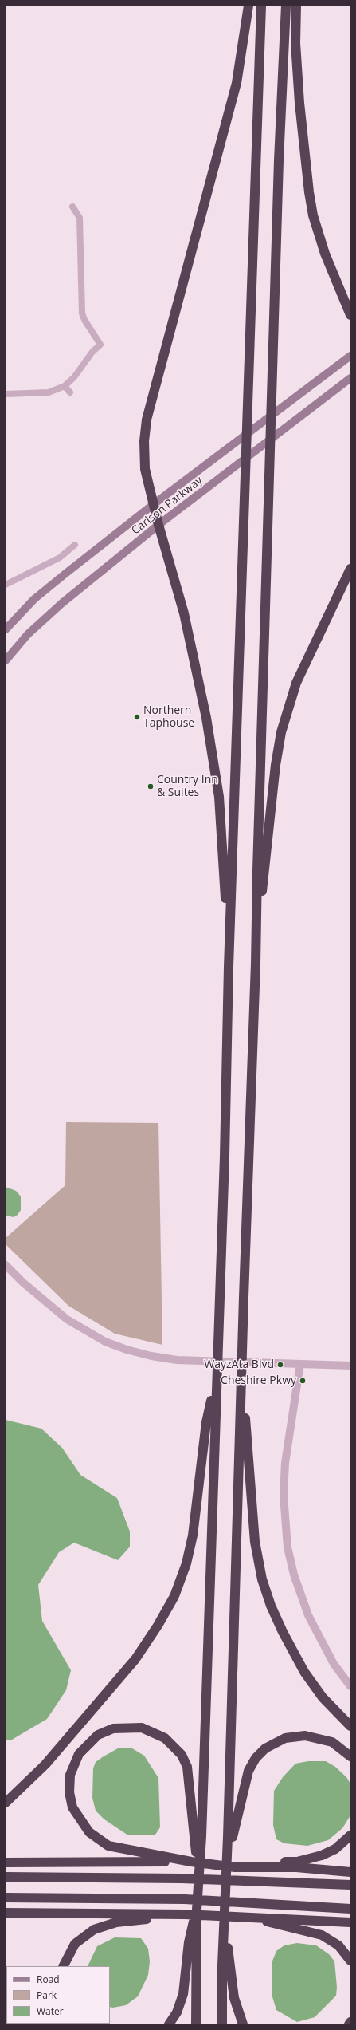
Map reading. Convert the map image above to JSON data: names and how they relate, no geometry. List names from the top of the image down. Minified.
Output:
{"streets":{"main road":["Carlson Parkway"]},"places":["Northern Taphouse","Country Inn & Suites","WayzAta Blvd","Cheshire Pkwy"],"legend":["Road","Park","Water"]}
